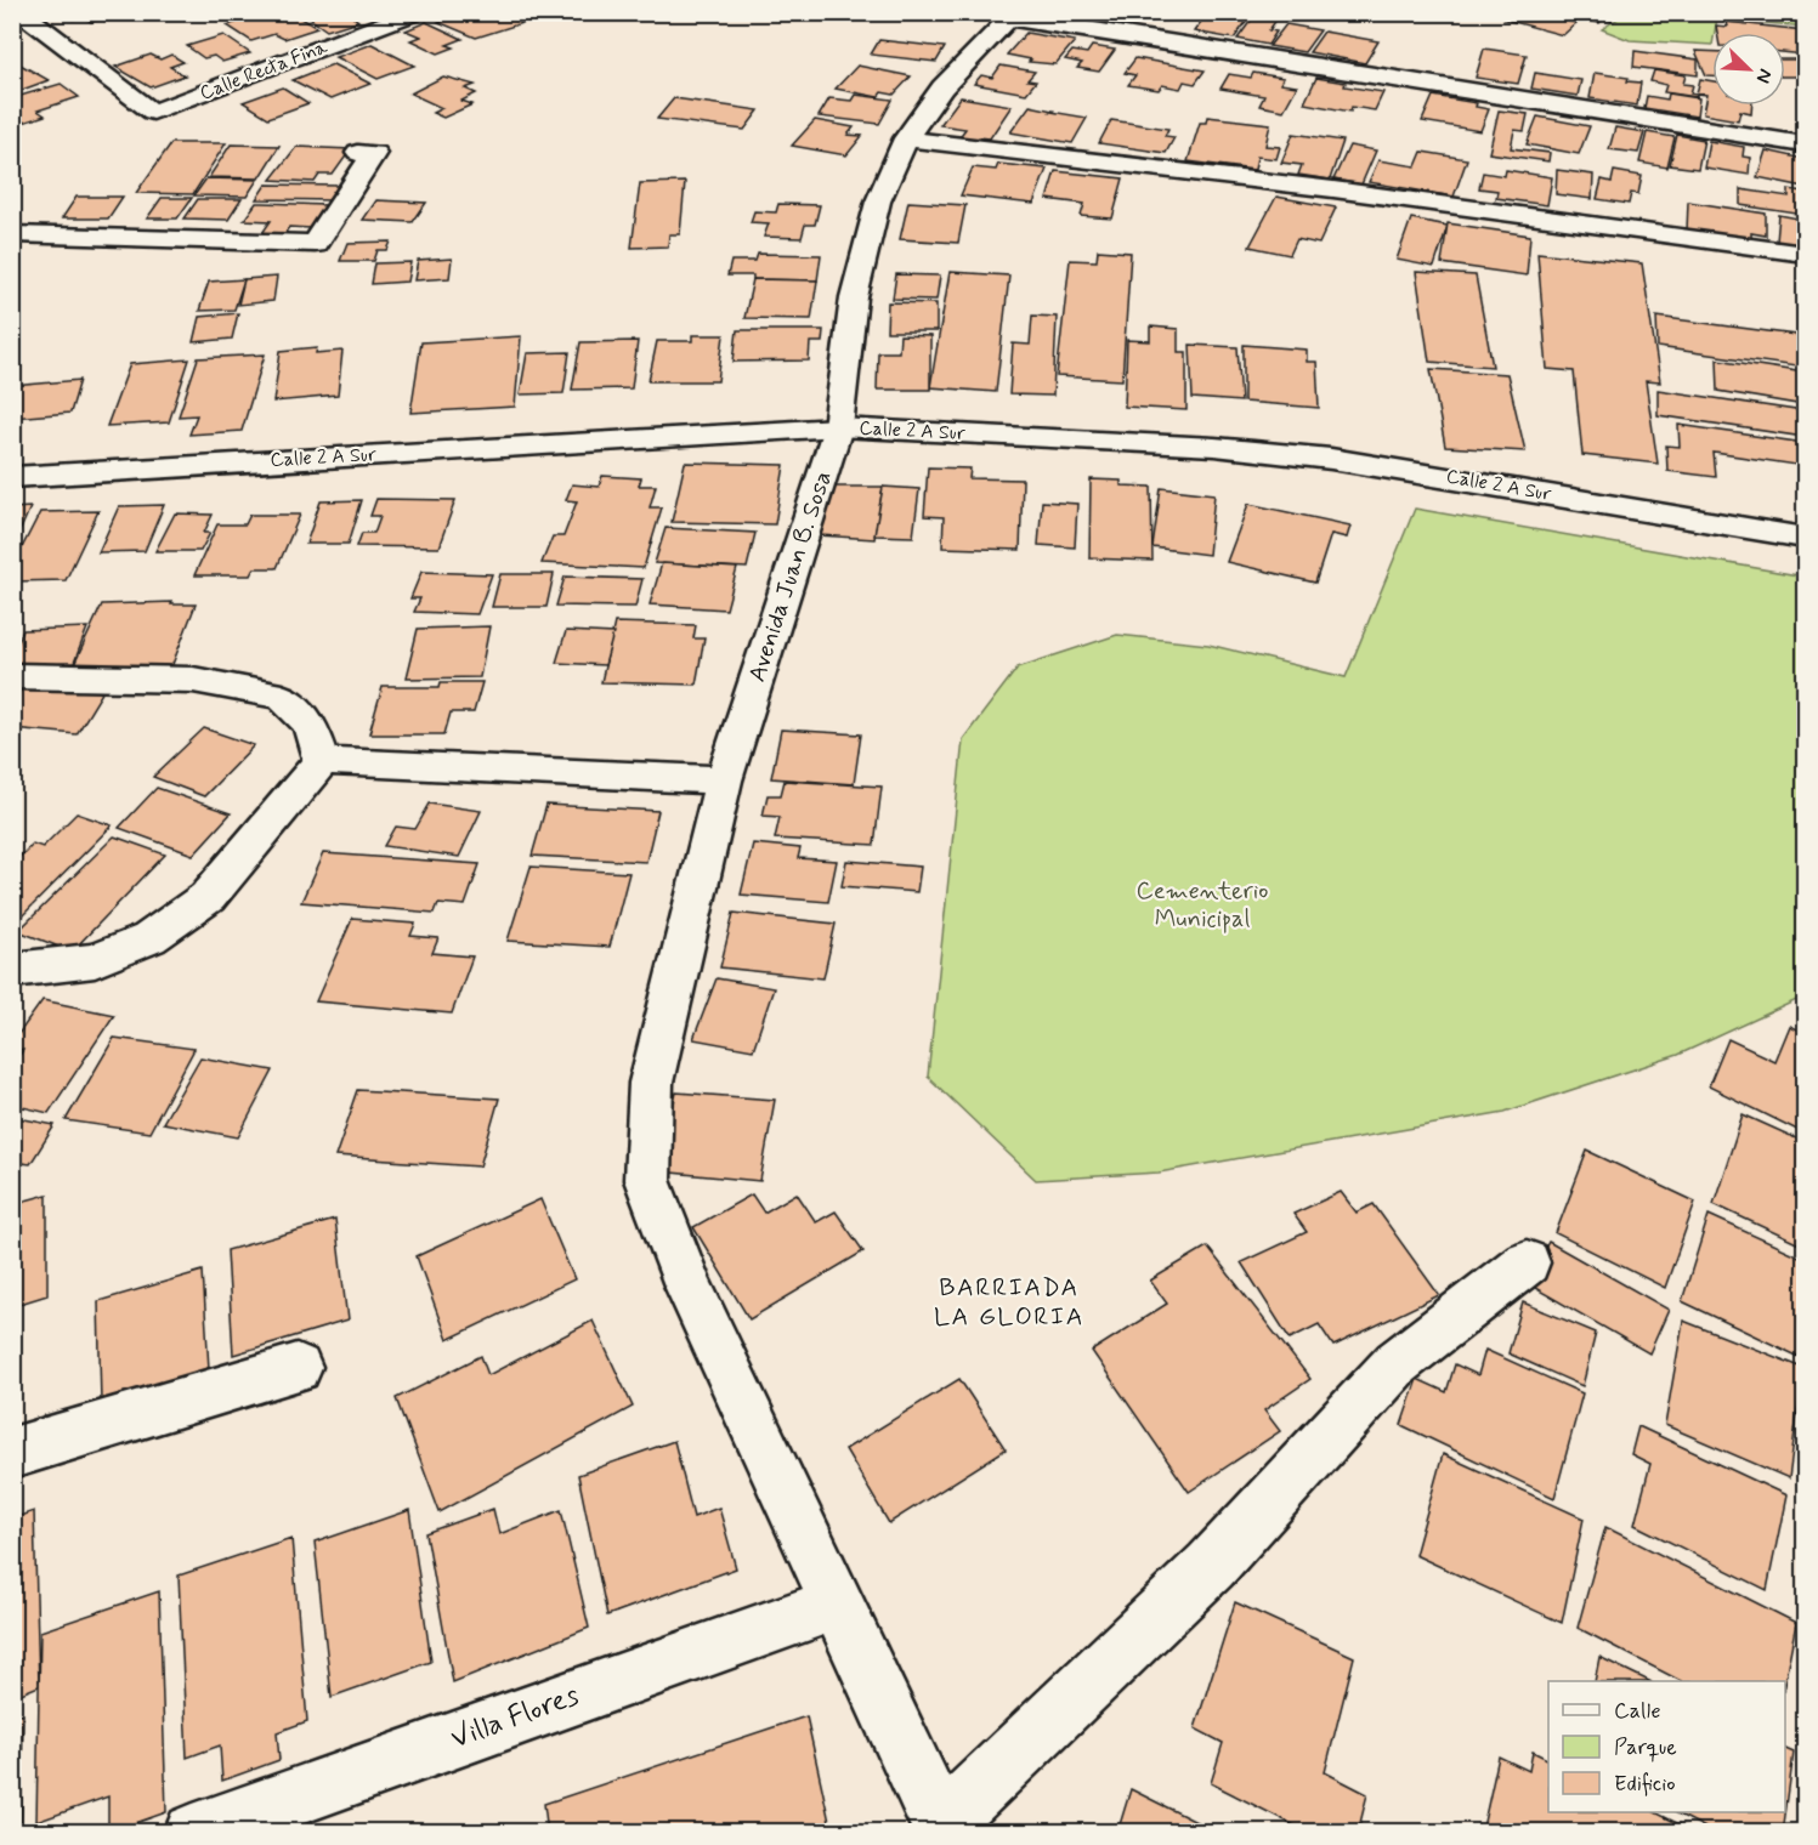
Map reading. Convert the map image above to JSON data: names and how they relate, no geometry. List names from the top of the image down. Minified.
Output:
{"streets":{"street":["Calle Recta Fina","Calle 2 A Sur","Avenida Juan B. Sosa","Villa Flores"]},"crossings":[["Calle 2 A Sur","Avenida Juan B. Sosa"],["Avenida Juan B. Sosa","Villa Flores"]],"districts":["BARRIADA LA GLORIA"],"parks":["Cementerio Municipal"],"legend":["Calle","Parque","Edificio"],"north":"bottom right"}
